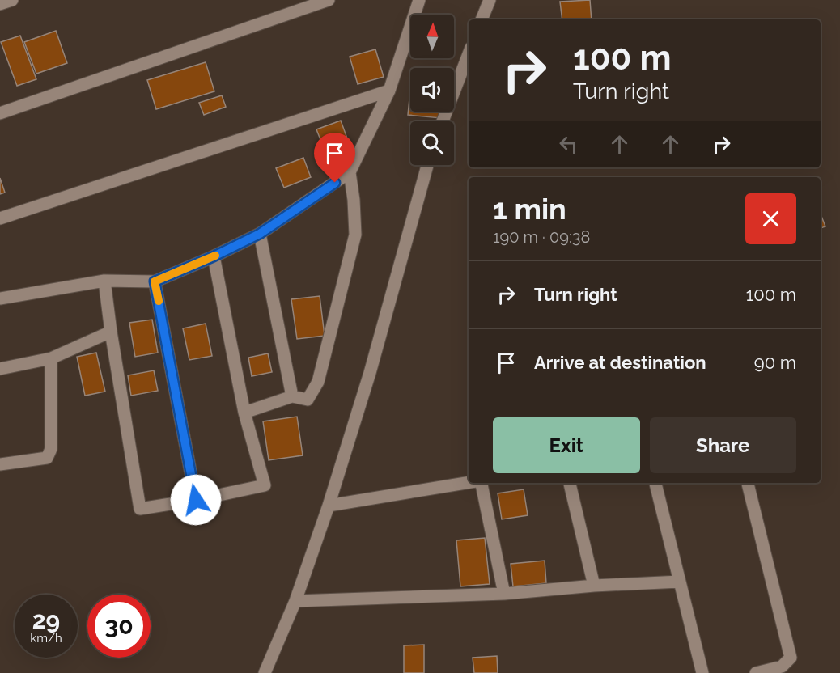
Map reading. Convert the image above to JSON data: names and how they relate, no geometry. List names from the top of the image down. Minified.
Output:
{"north":"top","page":{"turn":["100 m","Turn right"],"heading":["1 min","190 m · 09:38"],"list":[{"name":"Turn right","value":"100 m"},{"name":"Arrive at destination","value":"90 m"}],"buttons":["Exit","Share"],"speed":"29 km/h","limit":"30"}}
